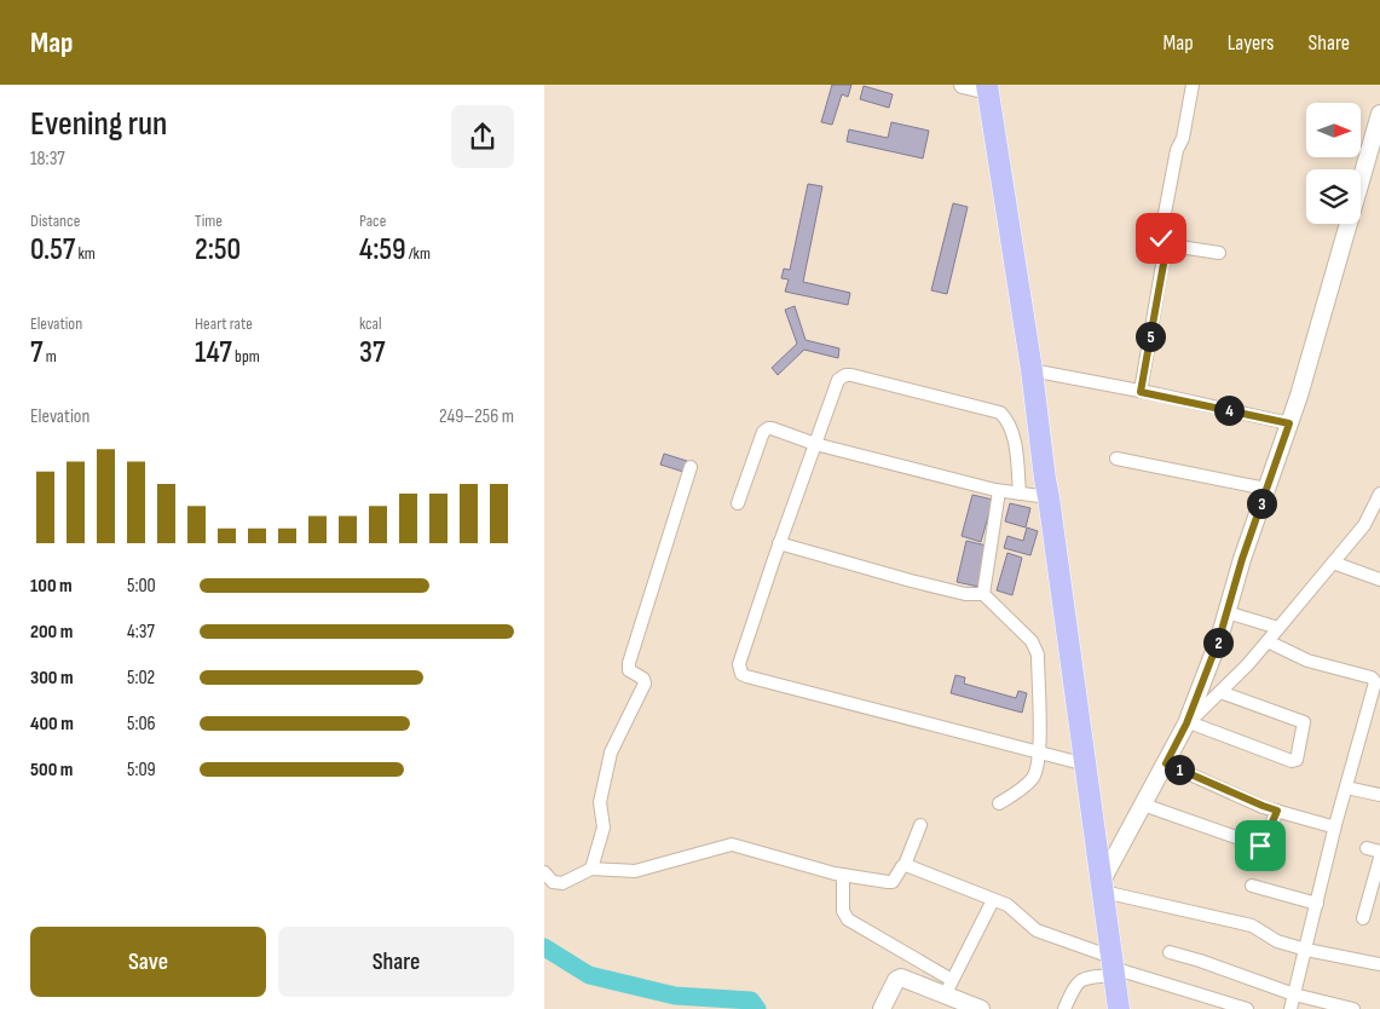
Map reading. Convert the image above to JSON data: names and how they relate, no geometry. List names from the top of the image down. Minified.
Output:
{"north":"right","page":{"header":"Map","nav":["Map","Layers","Share"],"heading":["Evening run","18:37"],"stats":[["Distance","0.57 km"],["Time","2:50"],["Pace","4:59 /km"],["Elevation","7 m"],["Heart rate","147 bpm"],["kcal","37"]],"pins":["5","4","3","2","1"],"chart":["Elevation","249–256 m"],"list":[{"name":"100 m","note":"5:00"},{"name":"200 m","note":"4:37"},{"name":"300 m","note":"5:02"},{"name":"400 m","note":"5:06"},{"name":"500 m","note":"5:09"}],"buttons":["Save","Share"]}}
